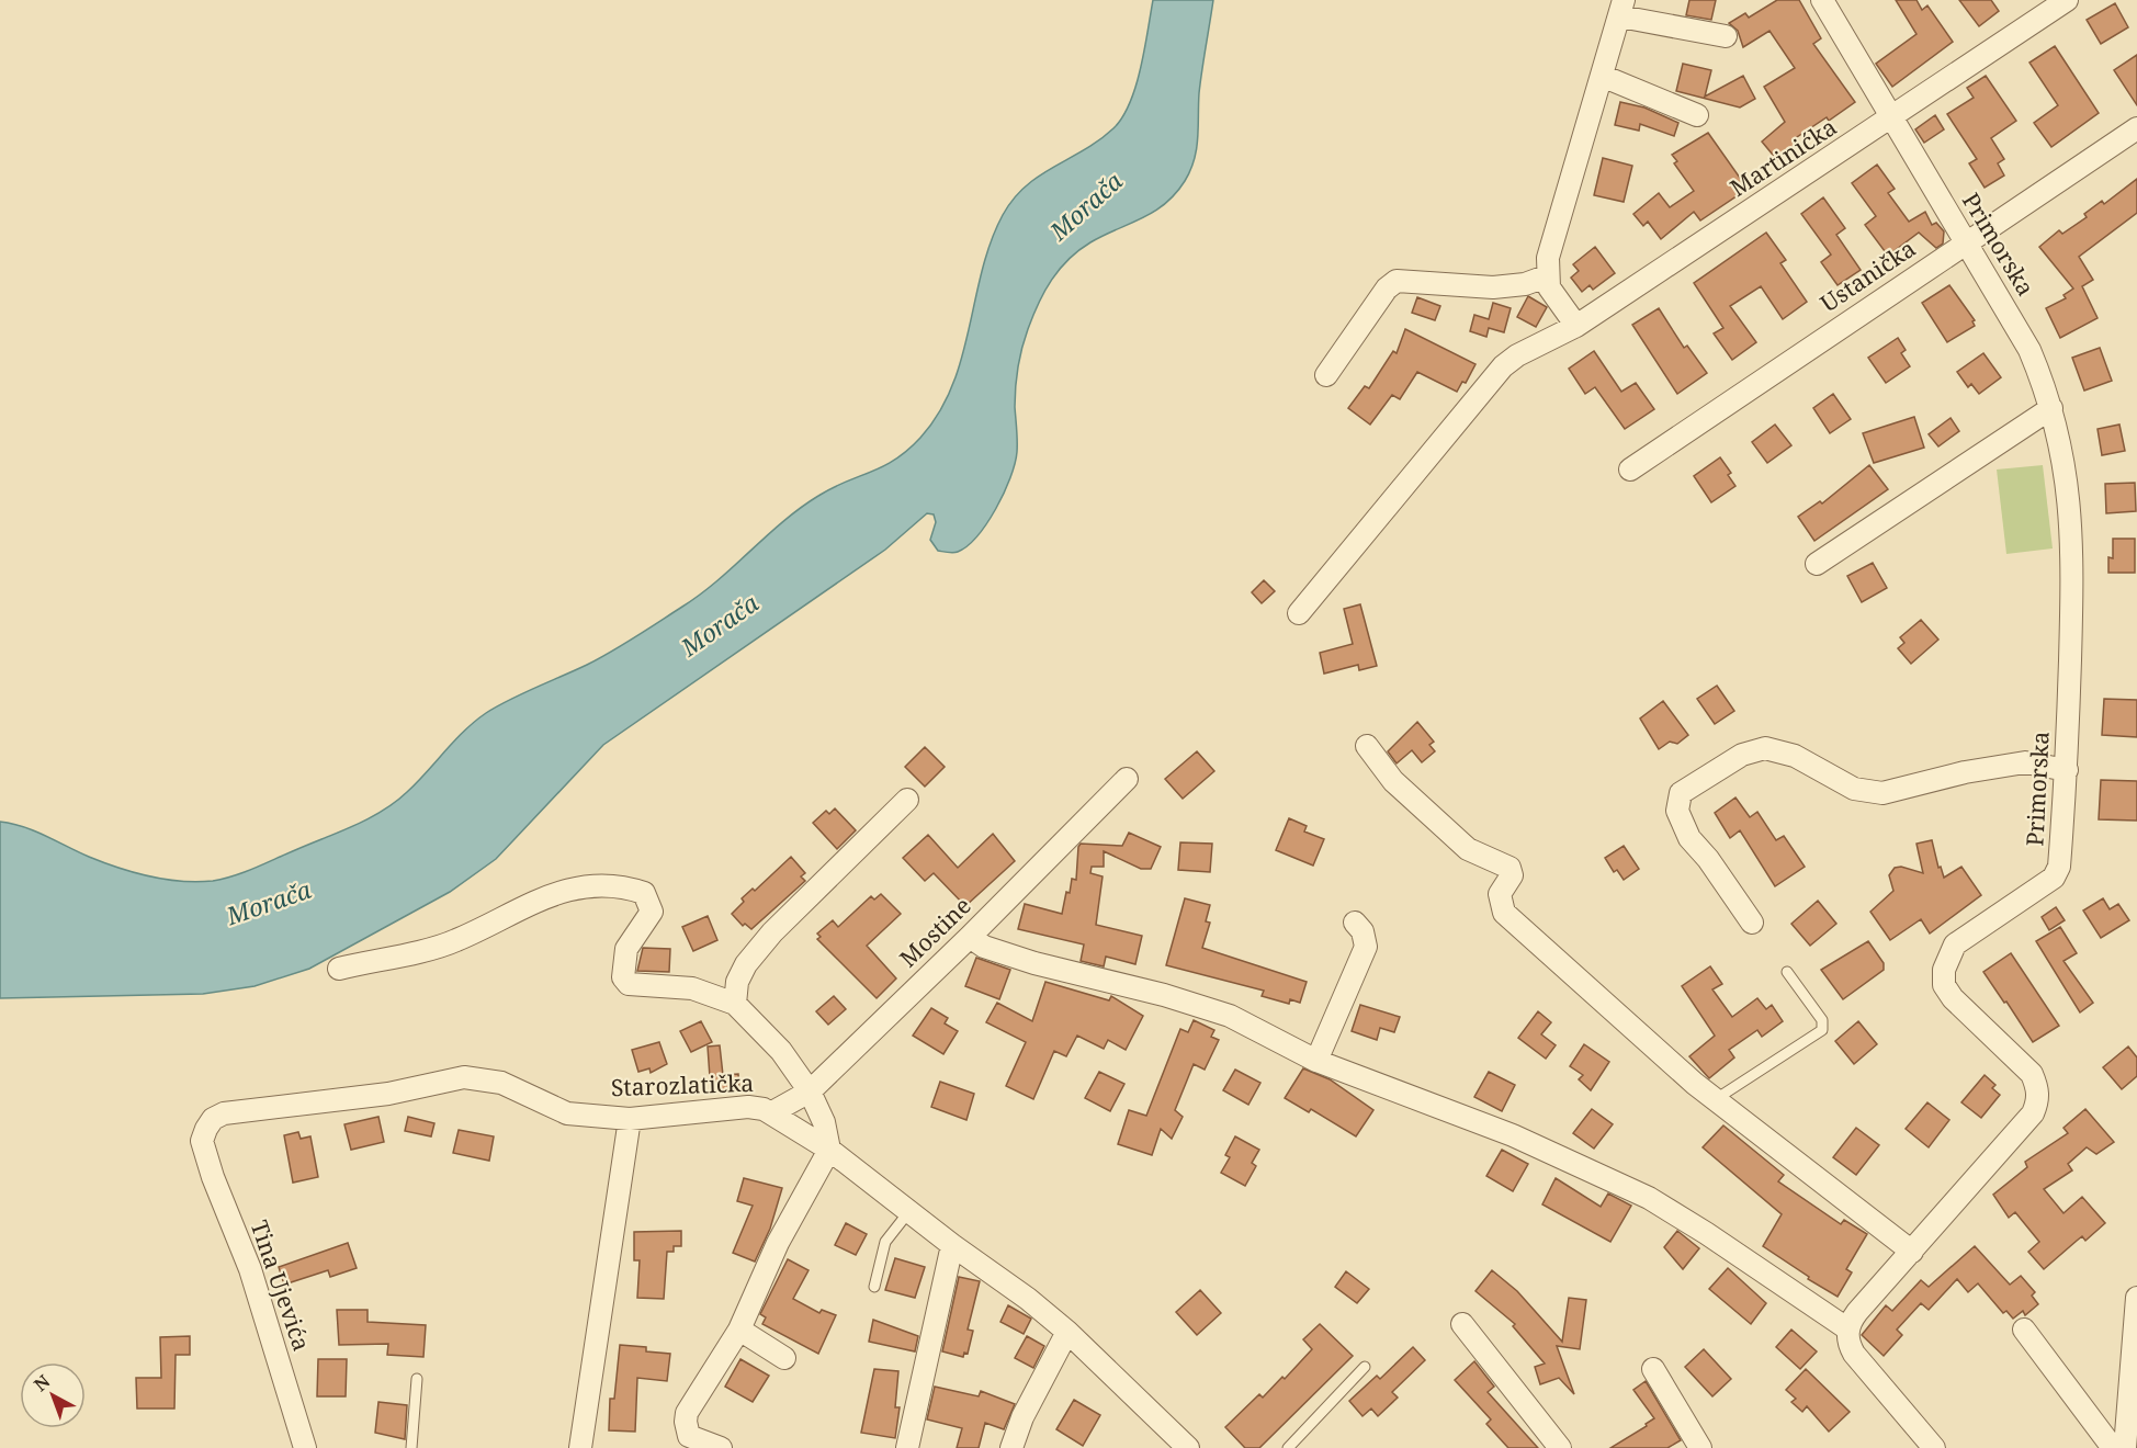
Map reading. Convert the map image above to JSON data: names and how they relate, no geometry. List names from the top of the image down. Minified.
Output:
{"streets":{"street":["Martinićka","Primorska","Ustanička","Mostine","Starozlatička","Tina Ujevića"]},"crossings":[["Martinićka","Primorska"],["Primorska","Ustanička"],["Mostine","Starozlatička"],["Starozlatička","Tina Ujevića"]],"water":["Morača"],"north":"top left"}
